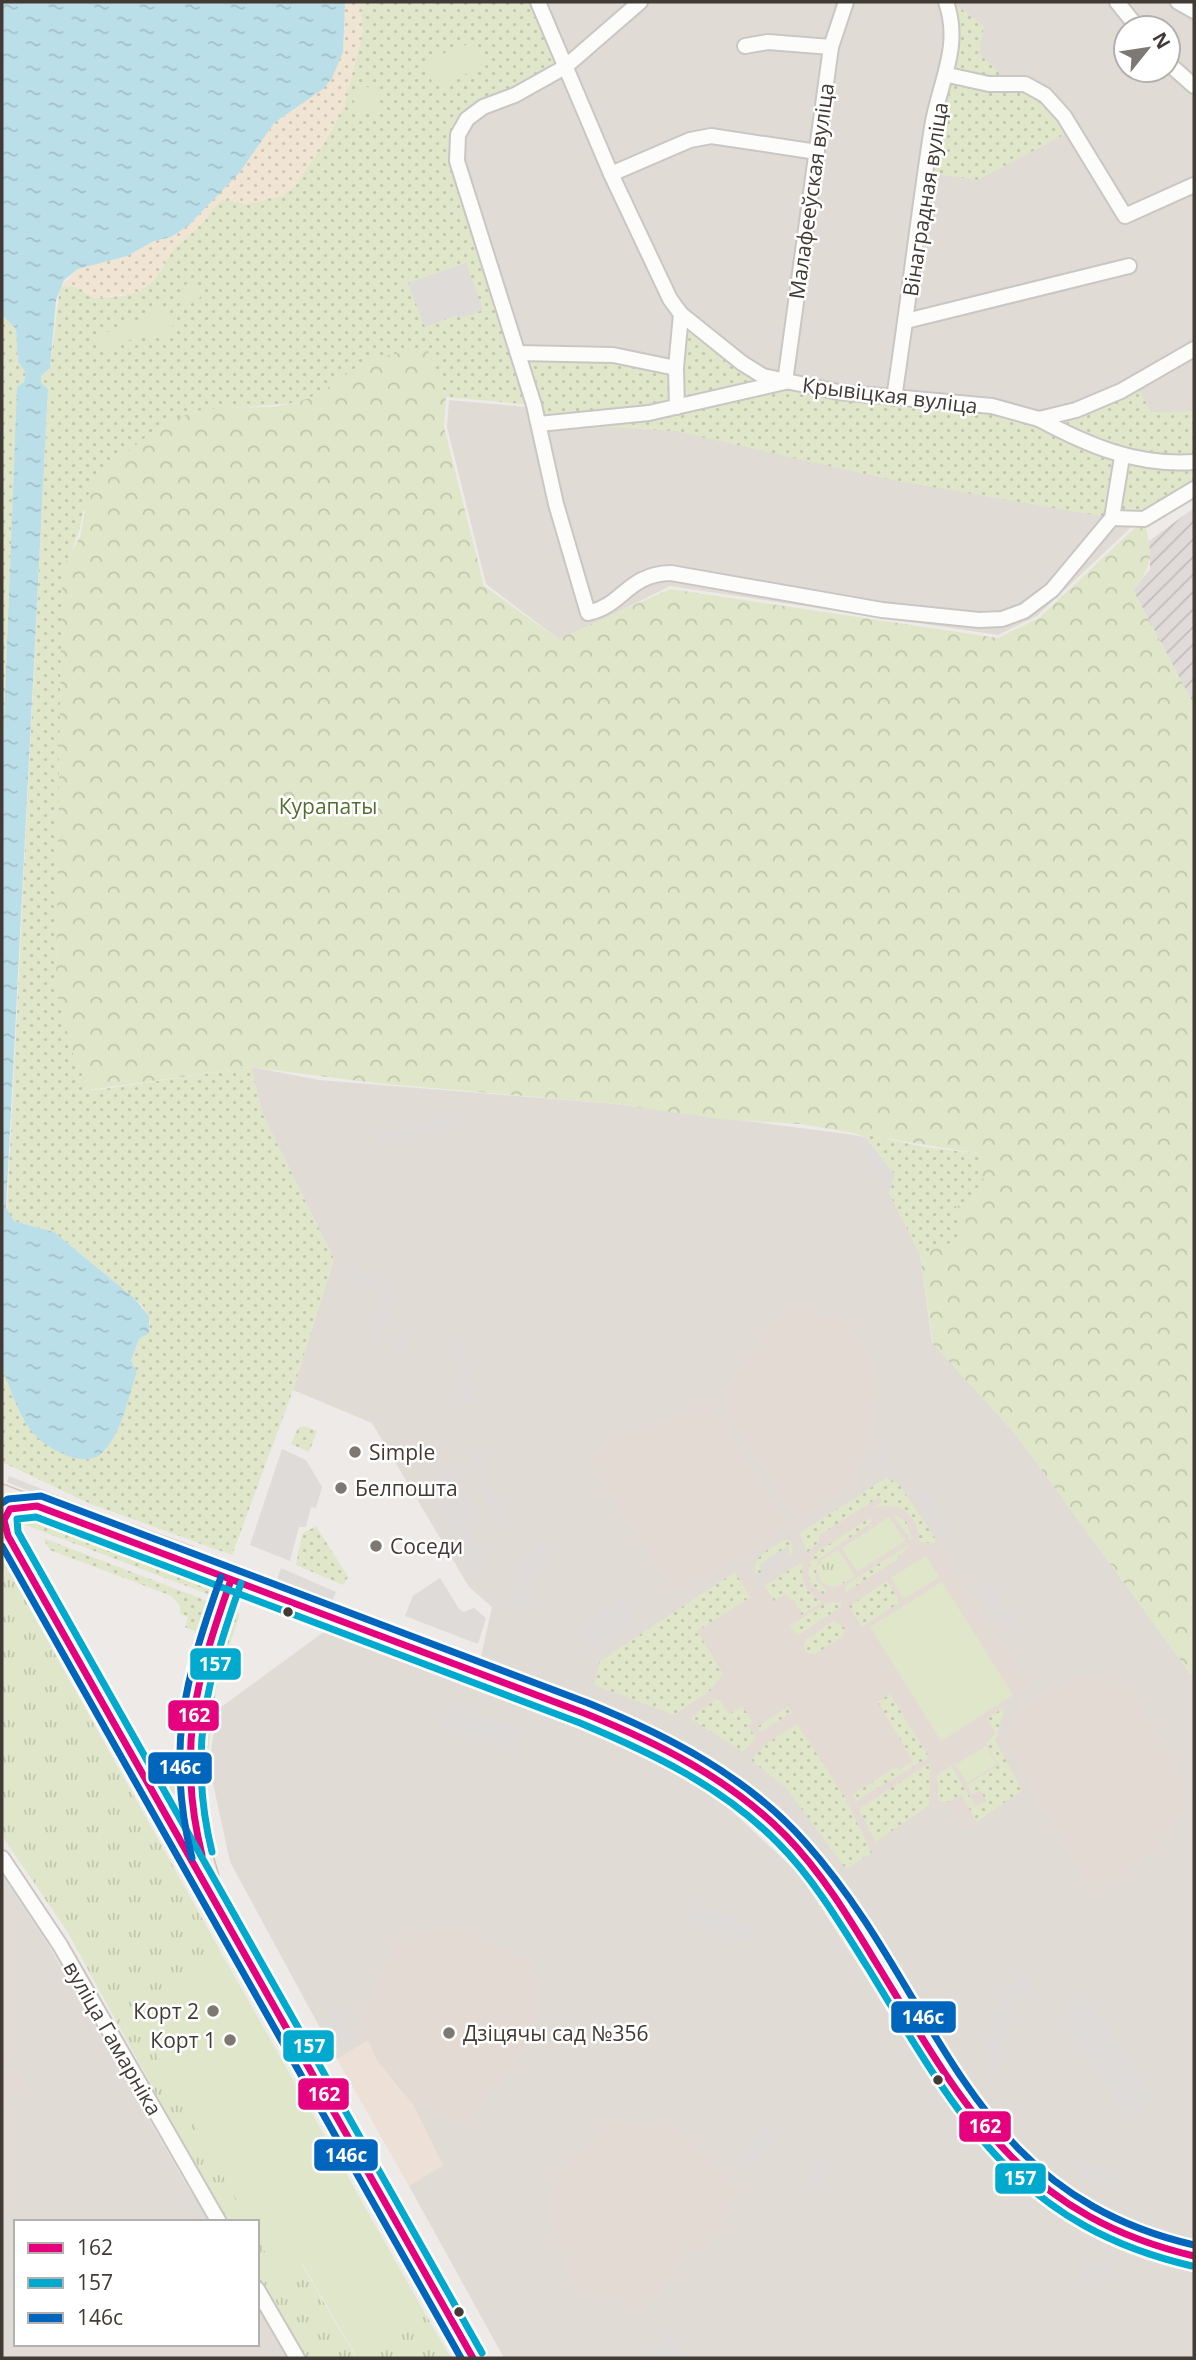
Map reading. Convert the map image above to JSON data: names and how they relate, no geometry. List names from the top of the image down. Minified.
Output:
{"streets":{"street":["Малафееўская вуліца","Вінаградная вуліца","Крывіцкая вуліца","вуліца Гамарніка"]},"crossings":[["Малафееўская вуліца","Крывіцкая вуліца"],["Вінаградная вуліца","Крывіцкая вуліца"]],"parks":["Курапаты"],"places":["Simple","Белпошта","Соседи","Корт 2","Дзіцячы сад №356","Корт 1"],"lines":["transit line 146с","transit line 162","transit line 157"],"legend":["162","157","146с"],"north":"top right"}
